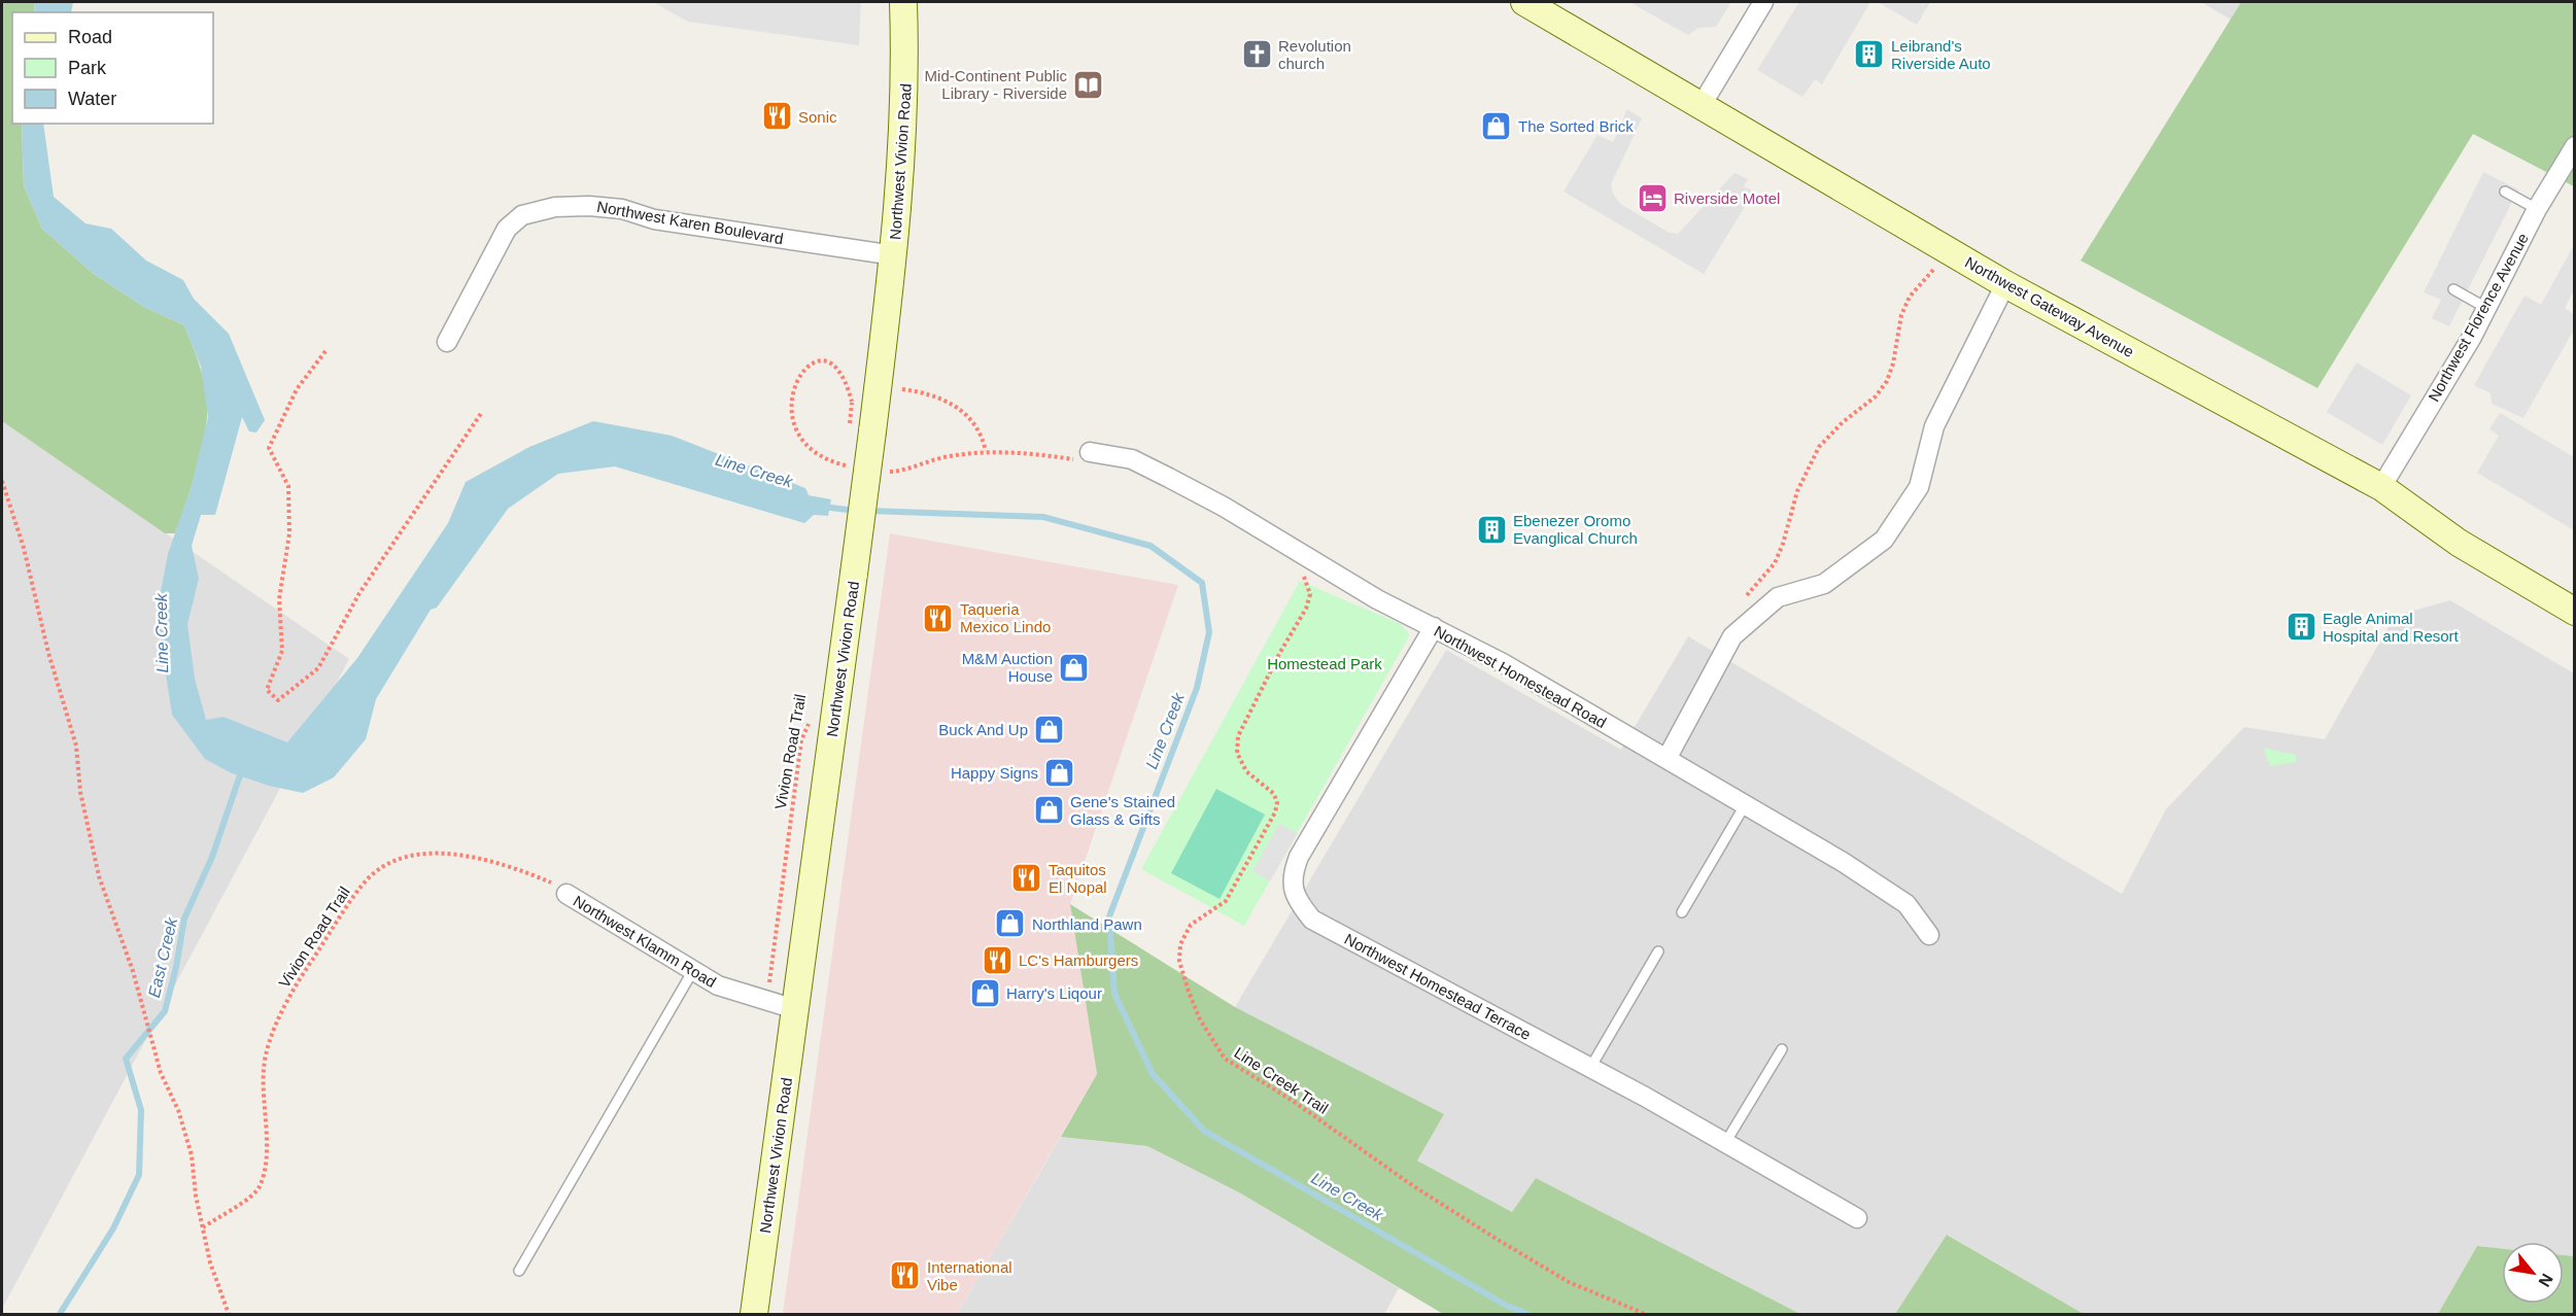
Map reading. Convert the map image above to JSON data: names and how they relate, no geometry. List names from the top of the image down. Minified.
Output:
{"streets":{"main road":["Northwest Vivion Road","Northwest Gateway Avenue"],"street":["Northwest Karen Boulevard","Northwest Florence Avenue","Northwest Homestead Road","Northwest Klamm Road","Northwest Homestead Terrace"],"path":["Vivion Road Trail","Line Creek Trail"]},"crossings":[["Northwest Vivion Road","Northwest Karen Boulevard"],["Northwest Vivion Road","Northwest Klamm Road"],["Northwest Gateway Avenue","Northwest Florence Avenue"],["Northwest Homestead Road","Northwest Homestead Terrace"],["Vivion Road Trail","Northwest Klamm Road"]],"water":["Line Creek","East Creek"],"parks":["Homestead Park"],"places":{"church":["Revolution church"],"building":["Leibrand's Riverside Auto","Ebenezer Oromo Evanglical Church","Eagle Animal Hospital and Resort"],"library":["Mid-Continent Public Library - Riverside"],"restaurant":["Sonic","Taqueria Mexico Lindo","Taquitos El Nopal","LC's Hamburgers","International Vibe"],"shop":["The Sorted Brick","M&M Auction House","Buck And Up","Happy Signs","Gene's Stained Glass & Gifts","Northland Pawn","Harry's Liqour"],"hotel":["Riverside Motel"]},"legend":["Road","Park","Water"],"north":"bottom right"}
